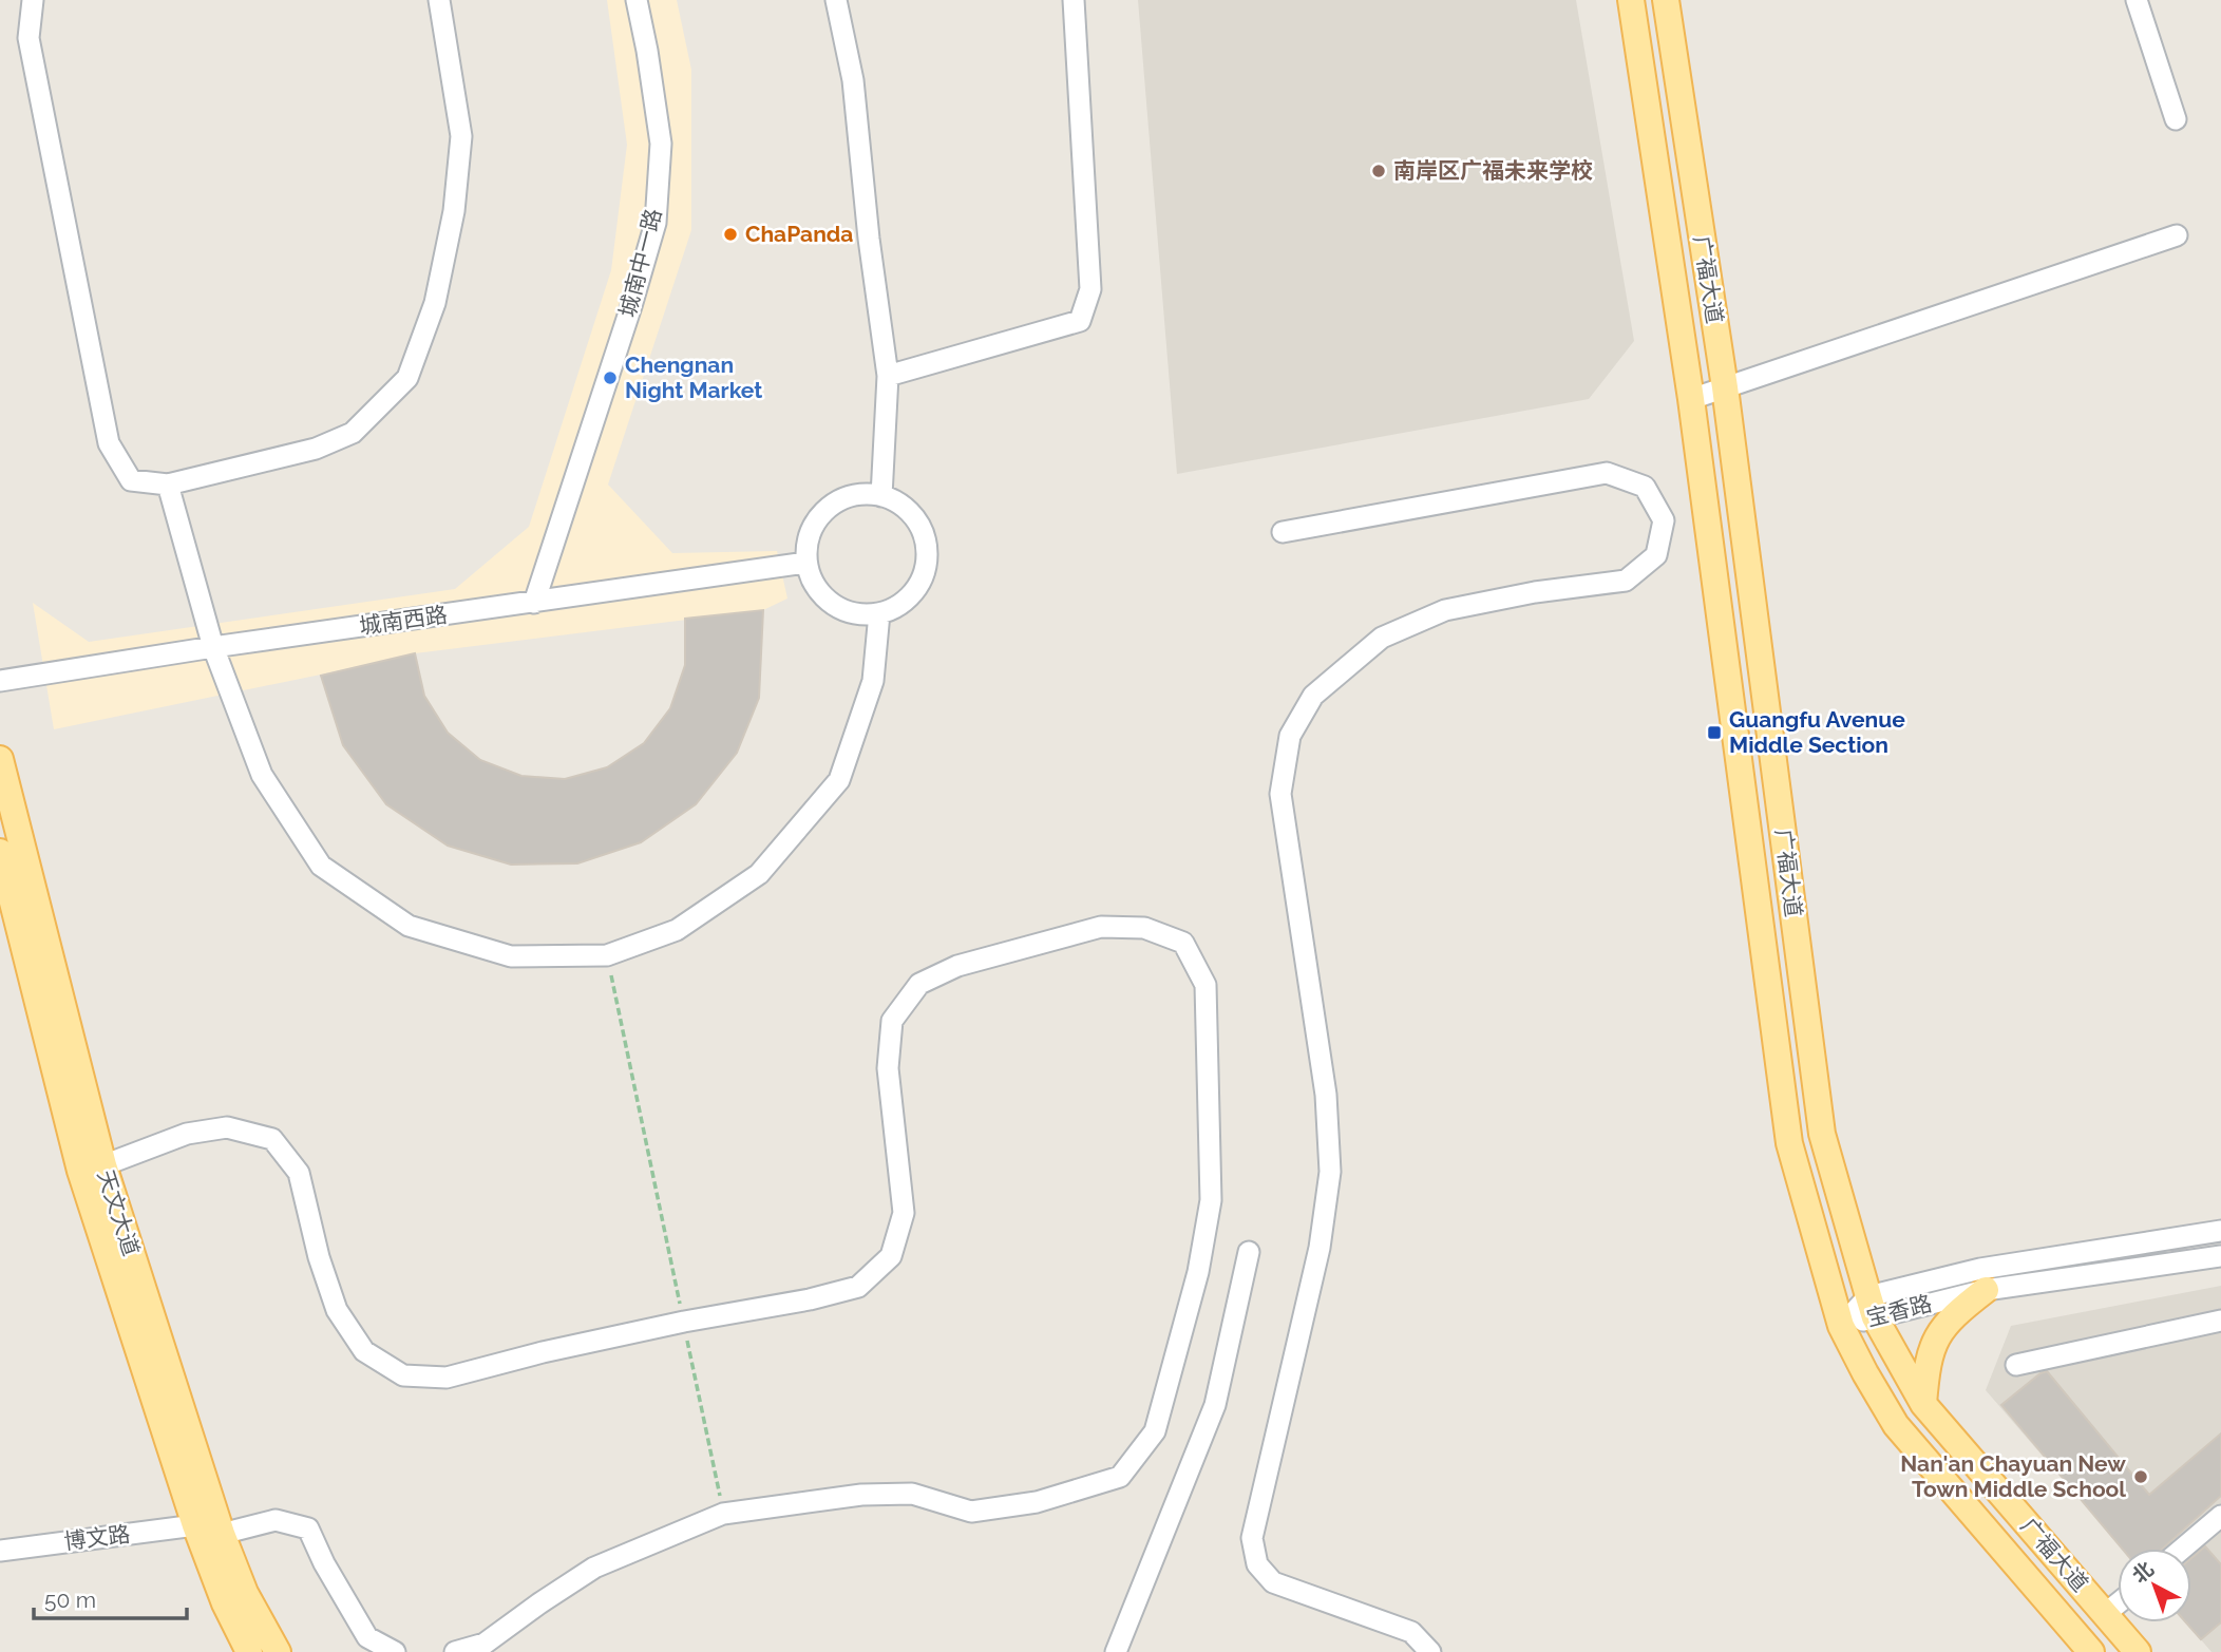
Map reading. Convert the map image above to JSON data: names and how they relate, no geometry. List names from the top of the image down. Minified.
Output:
{"streets":{"main road":["广福大道","天文大道"],"street":["城南中一路","城南西路","宝香路","博文路"]},"crossings":[["城南中一路","城南西路"],["广福大道","宝香路"],["天文大道","博文路"]],"places":{"other":["南岸区广福未来学校","ChaPanda","Chengnan Night Market","Nan'an Chayuan New Town Middle School"],"transit":["Guangfu Avenue Middle Section"]},"scale_bar":"50 m","north":"top left"}
